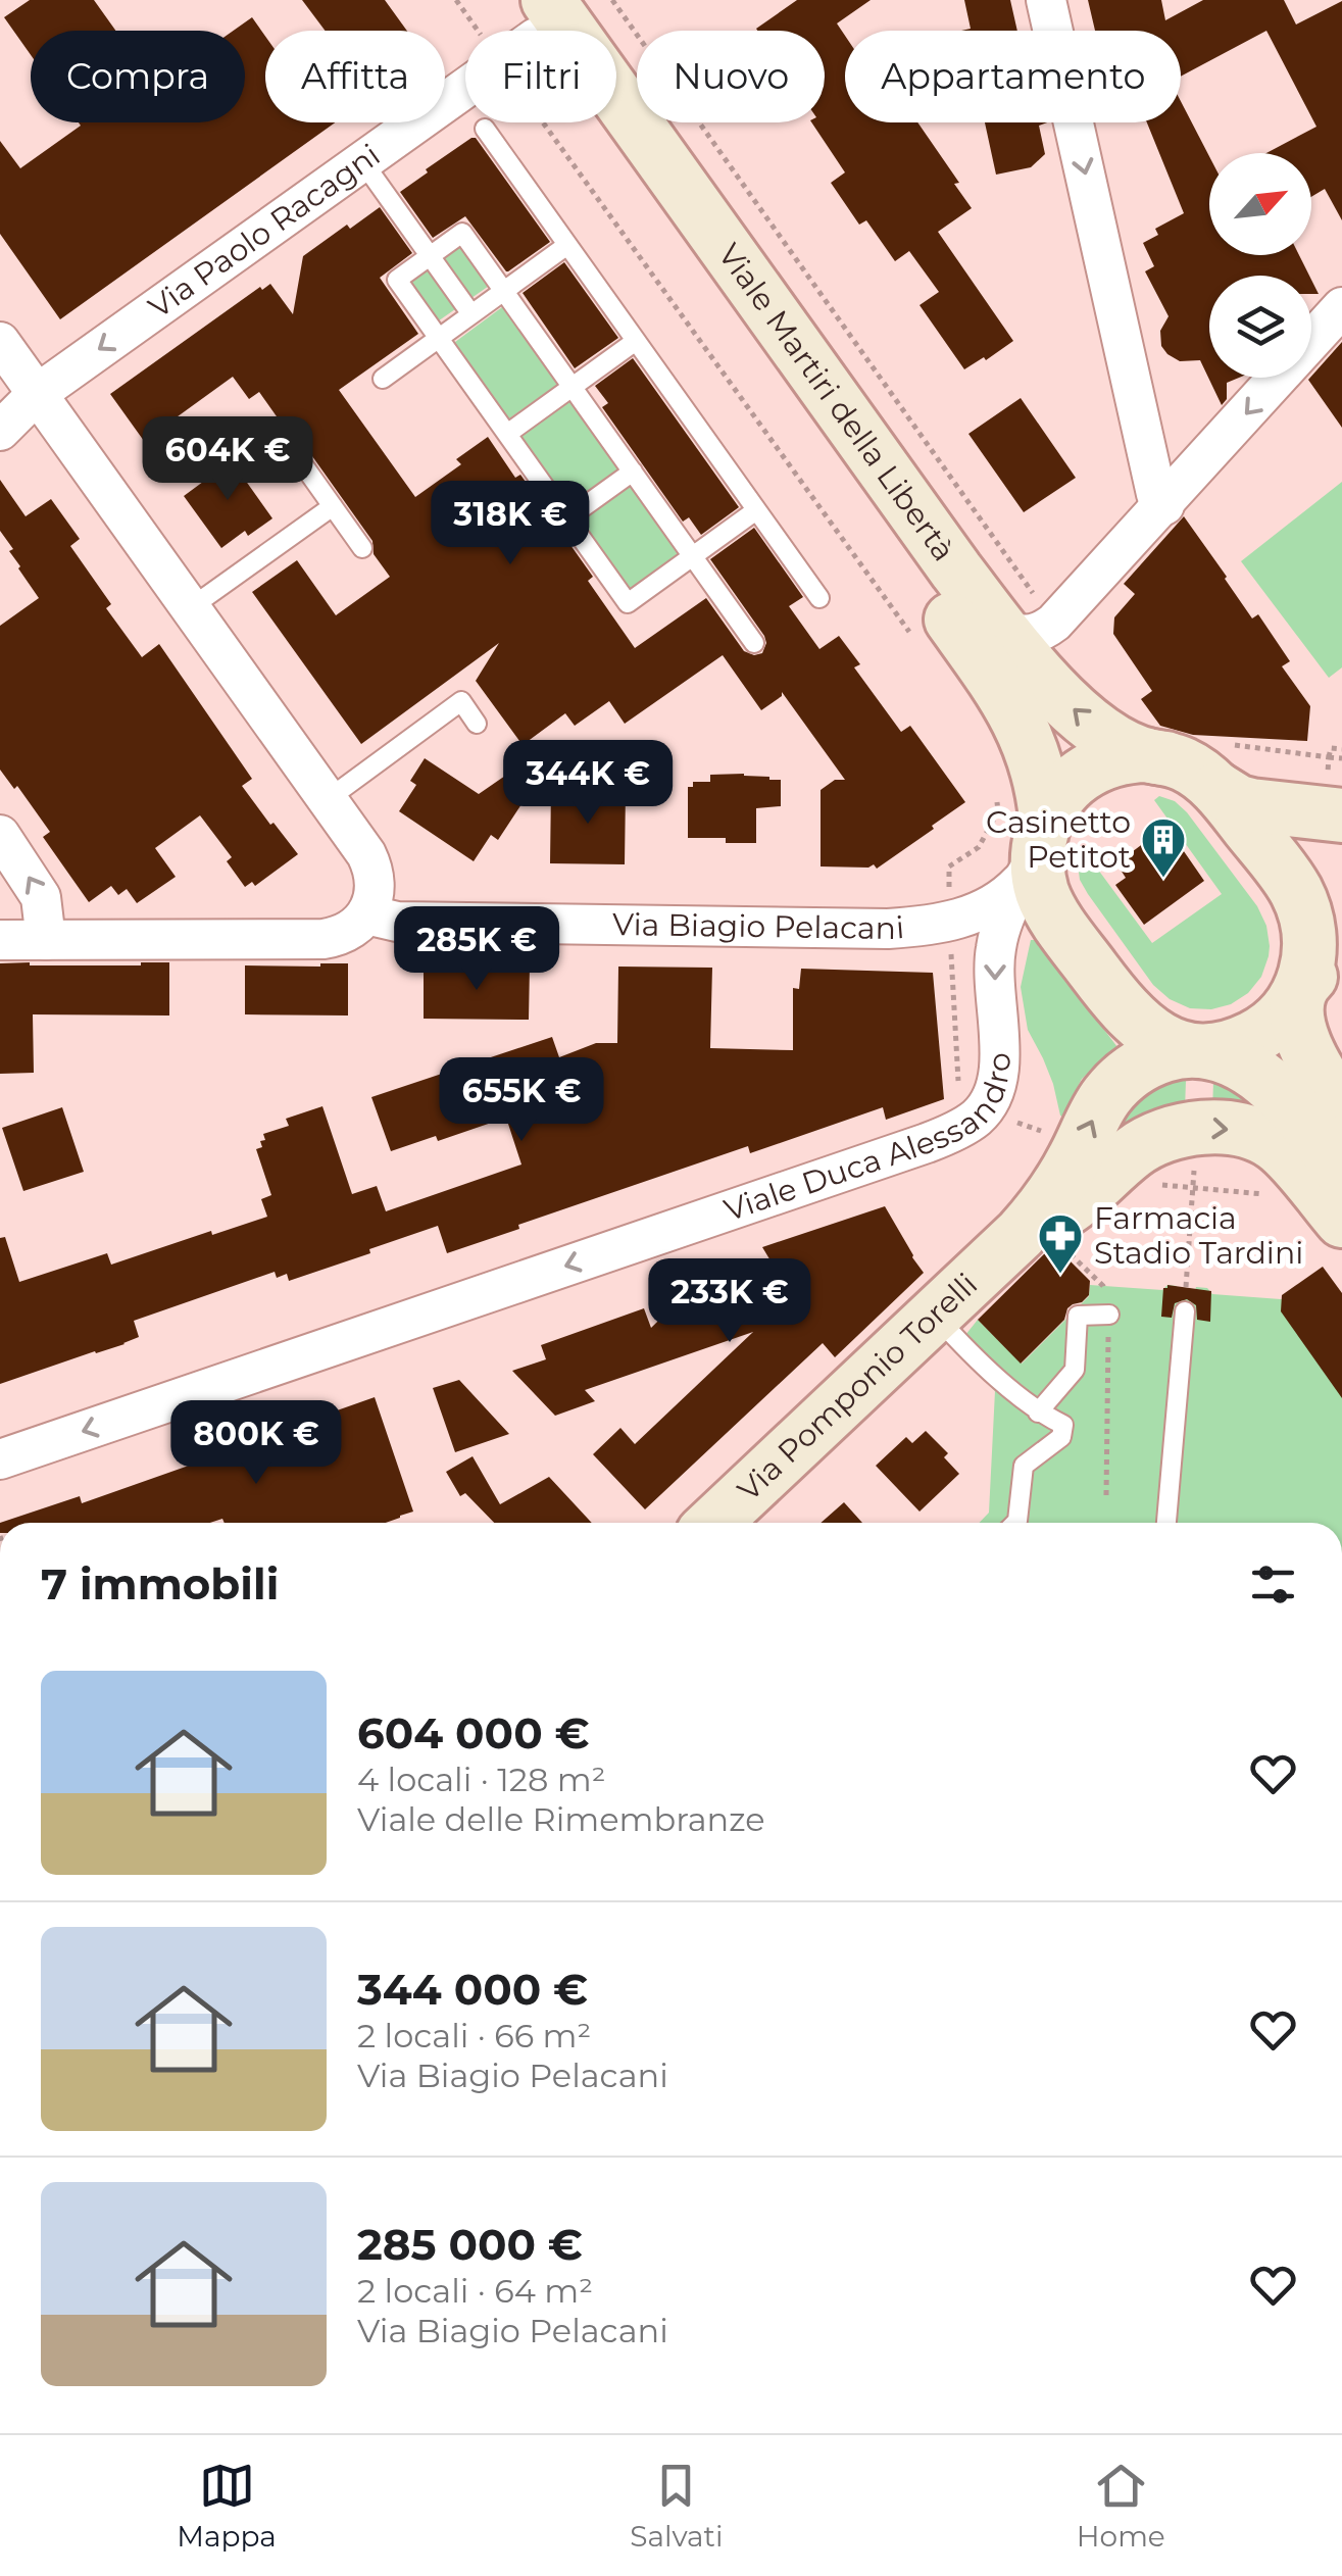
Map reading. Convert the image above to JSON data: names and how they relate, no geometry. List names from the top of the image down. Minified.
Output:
{"streets":{"main road":["Viale Martiri della Libertà","Via Pomponio Torelli"],"street":["Via Paolo Racagni","Via Biagio Pelacani","Viale Duca Alessandro"]},"crossings":[["Via Paolo Racagni","Viale Martiri della Libertà"],["Viale Martiri della Libertà","Via Biagio Pelacani"],["Viale Martiri della Libertà","Viale Duca Alessandro"],["Viale Martiri della Libertà","Via Pomponio Torelli"],["Via Biagio Pelacani","Viale Duca Alessandro"],["Via Biagio Pelacani","Via Pomponio Torelli"],["Viale Duca Alessandro","Via Pomponio Torelli"]],"one_way":["Via Paolo Racagni","Viale Duca Alessandro","Via Pomponio Torelli"],"places":{"building":["Casinetto Petitot"],"pharmacy":["Farmacia Stadio Tardini"]},"north":"top right","page":{"chip":["Compra","Affitta","Filtri","Nuovo","Appartamento"],"price":["604K €","318K €","344K €","285K €","655K €","233K €","800K €"],"heading":"7 immobili","list":[{"name":"604 000 €","note":"4 locali · 128 m² · Viale delle Rimembranze"},{"name":"344 000 €","note":"2 locali · 66 m² · Via Biagio Pelacani"},{"name":"285 000 €","note":"2 locali · 64 m² · Via Biagio Pelacani"}],"tabs":["Mappa","Salvati","Home"]}}
